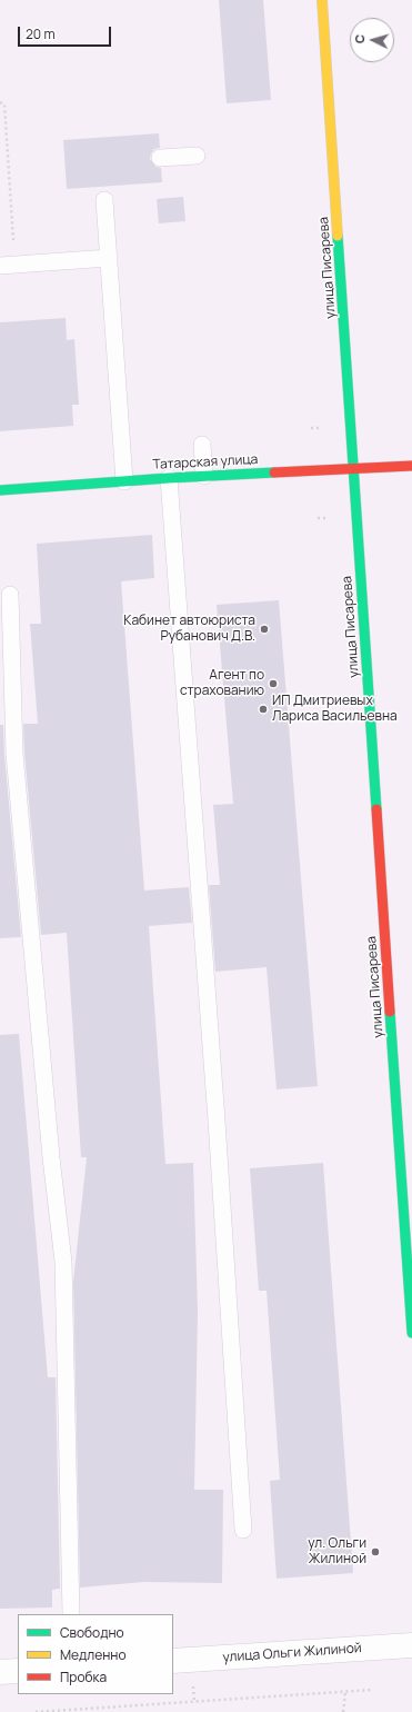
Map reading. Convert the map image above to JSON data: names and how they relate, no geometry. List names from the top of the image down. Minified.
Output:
{"streets":{"main road":["улица Писарева","Татарская улица"],"street":["улица Ольги Жилиной"]},"crossings":[["улица Писарева","Татарская улица"]],"places":["Кабинет автоюриста Рубанович Д.В.","Агент по страхованию","ИП Дмитриевых Лариса Васильевна","ул. Ольги Жилиной"],"legend":["Свободно","Медленно","Пробка"],"scale_bar":"20 m","north":"left"}
